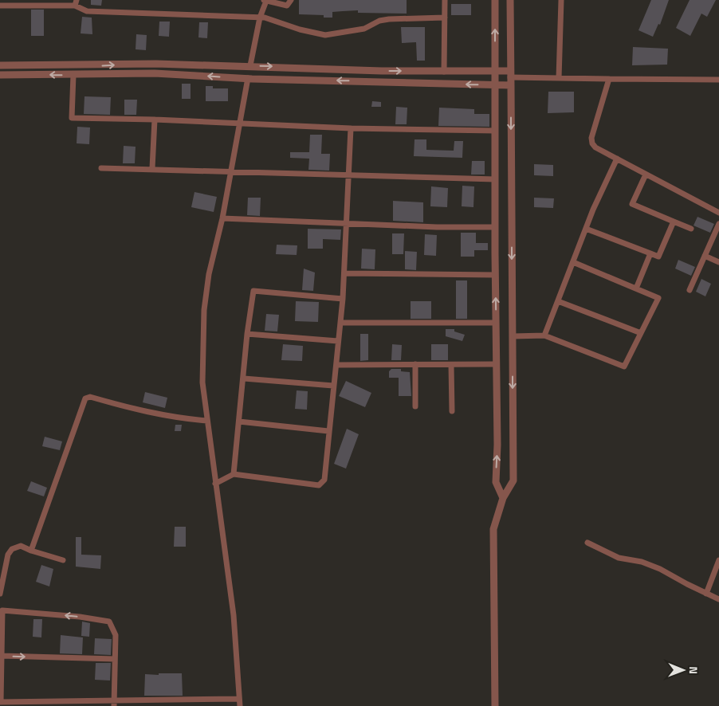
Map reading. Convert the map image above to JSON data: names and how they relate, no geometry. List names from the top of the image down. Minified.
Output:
{"north":"right"}
